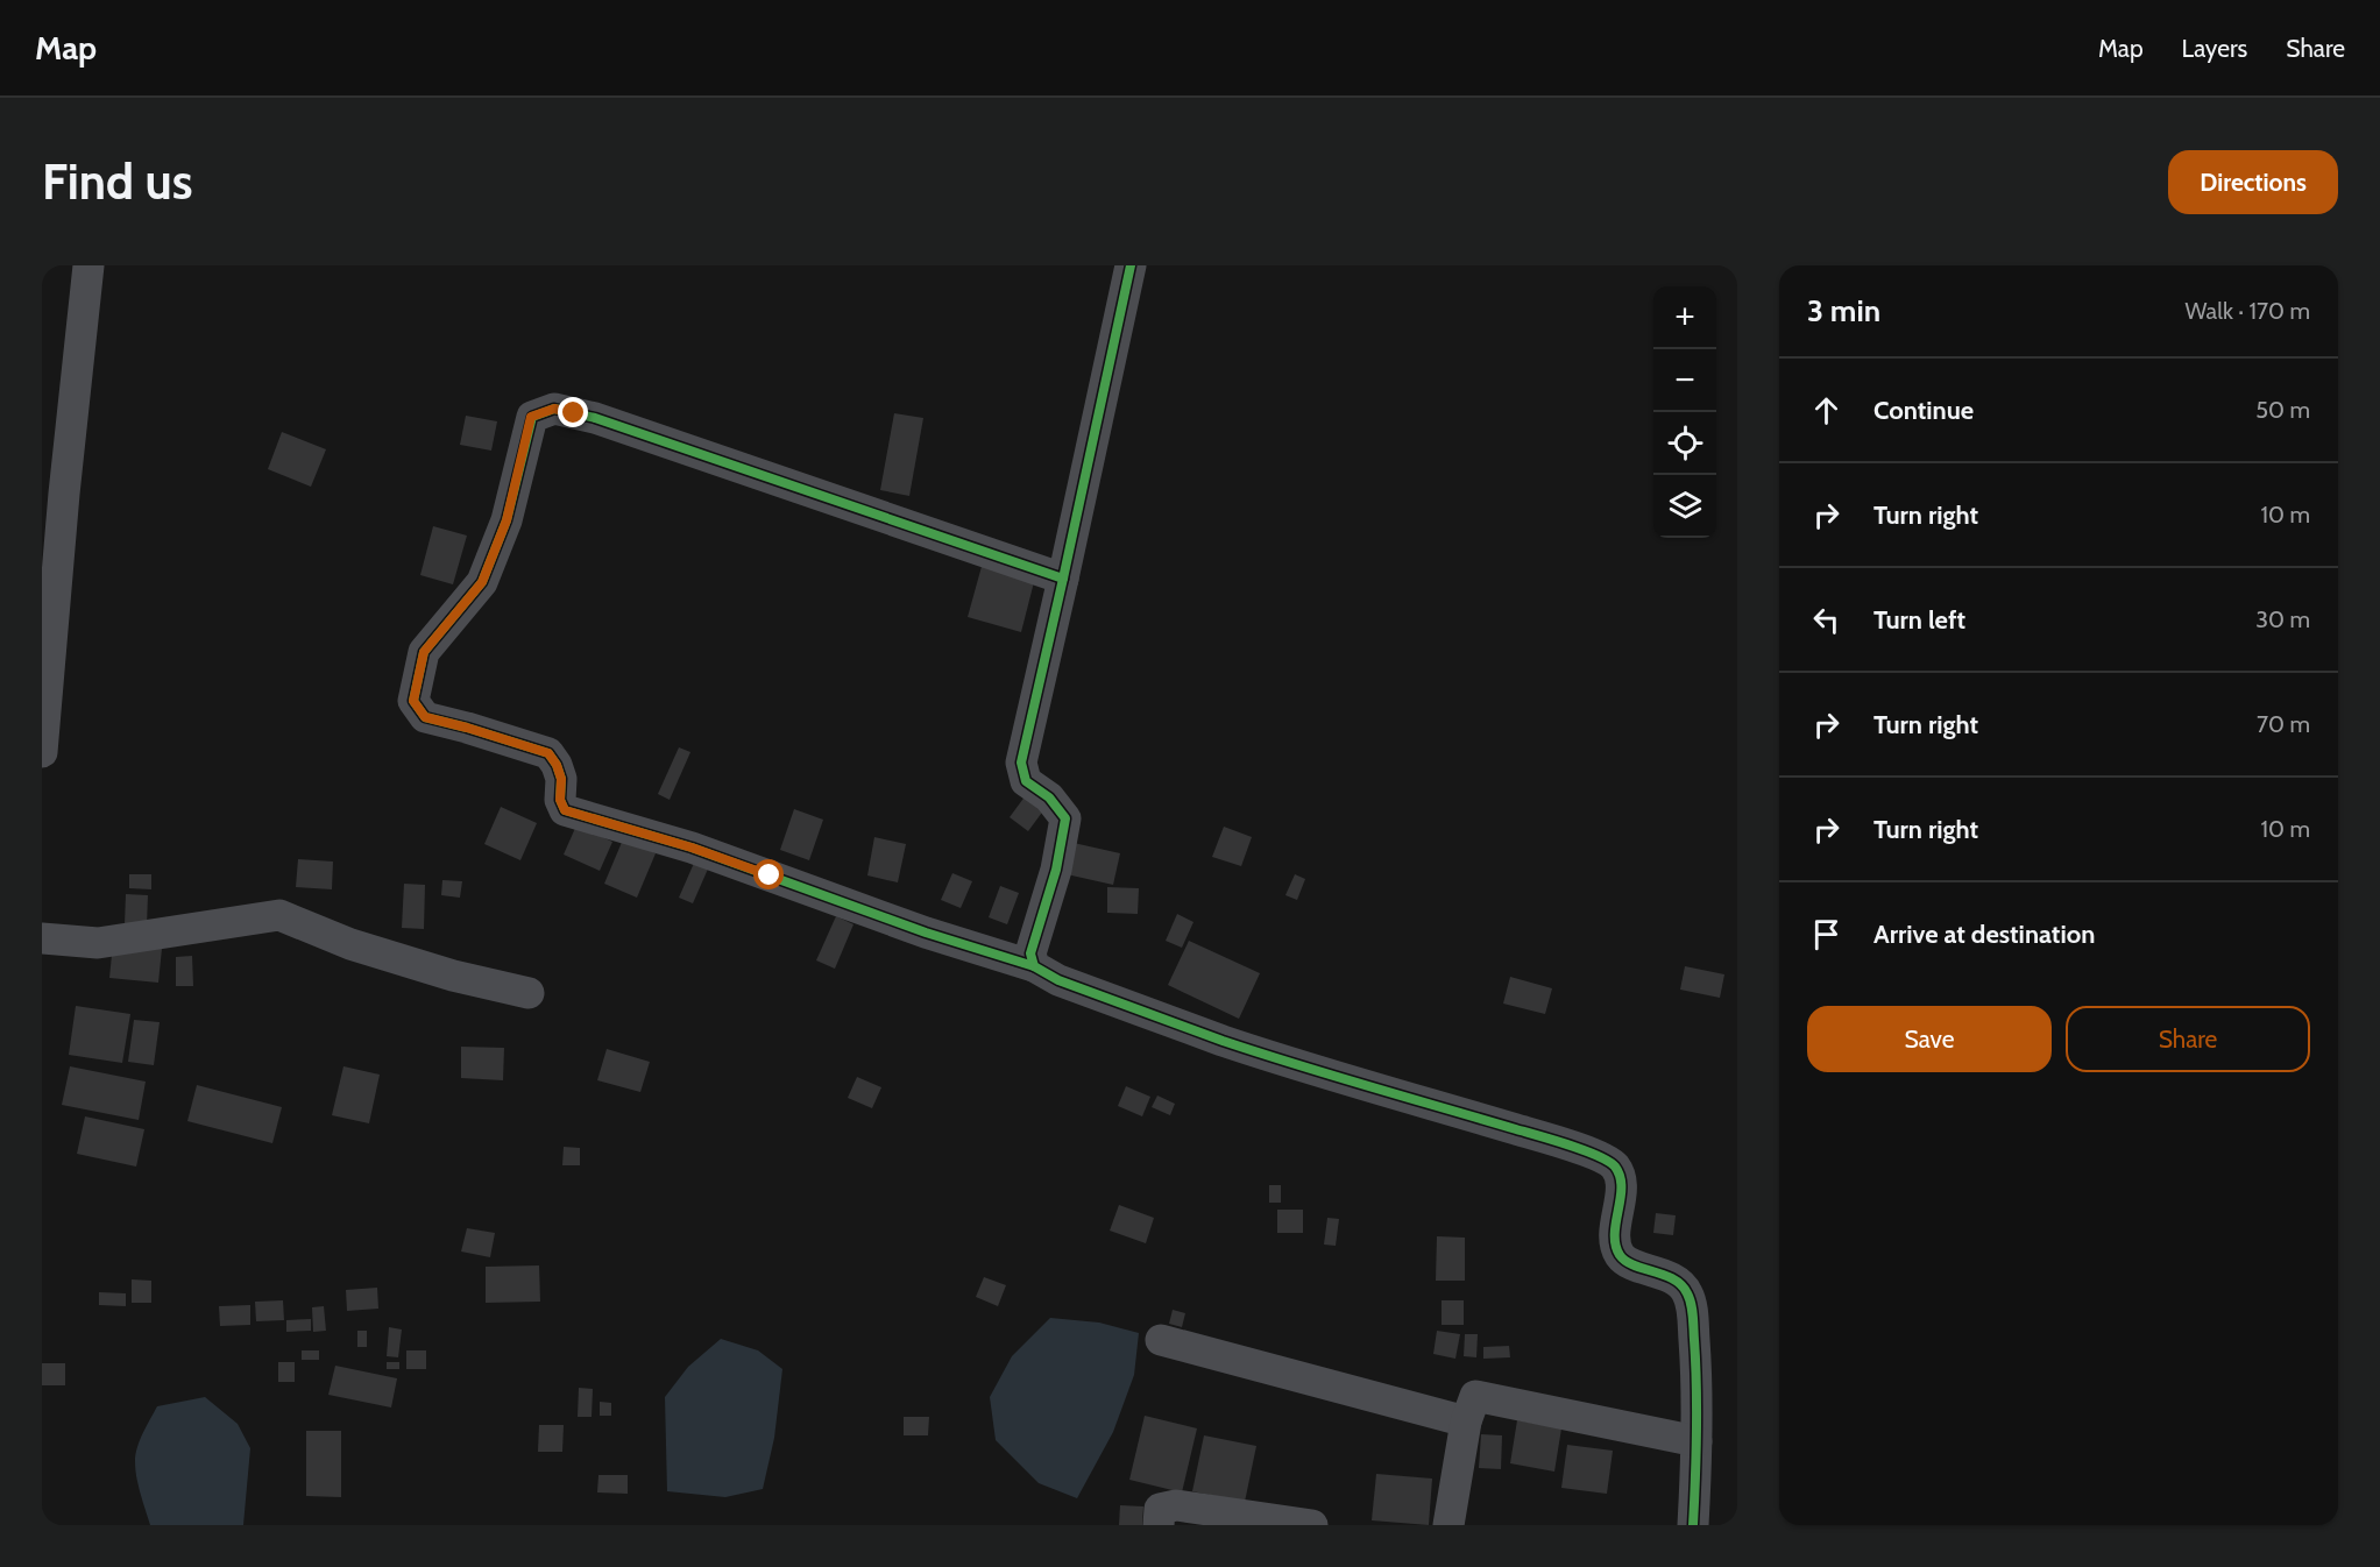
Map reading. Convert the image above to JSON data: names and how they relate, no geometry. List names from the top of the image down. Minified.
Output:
{"page":{"header":"Map","nav":["Map","Layers","Share"],"buttons":["Directions",["Save","Share"]],"title":"Find us","heading":["3 min","Walk · 170 m"],"map_buttons":["+","−"],"list":[["Continue","50 m"],["Turn right","10 m"],["Turn left","30 m"],["Turn right","70 m"],["Turn right","10 m"],"Arrive at destination"]}}
